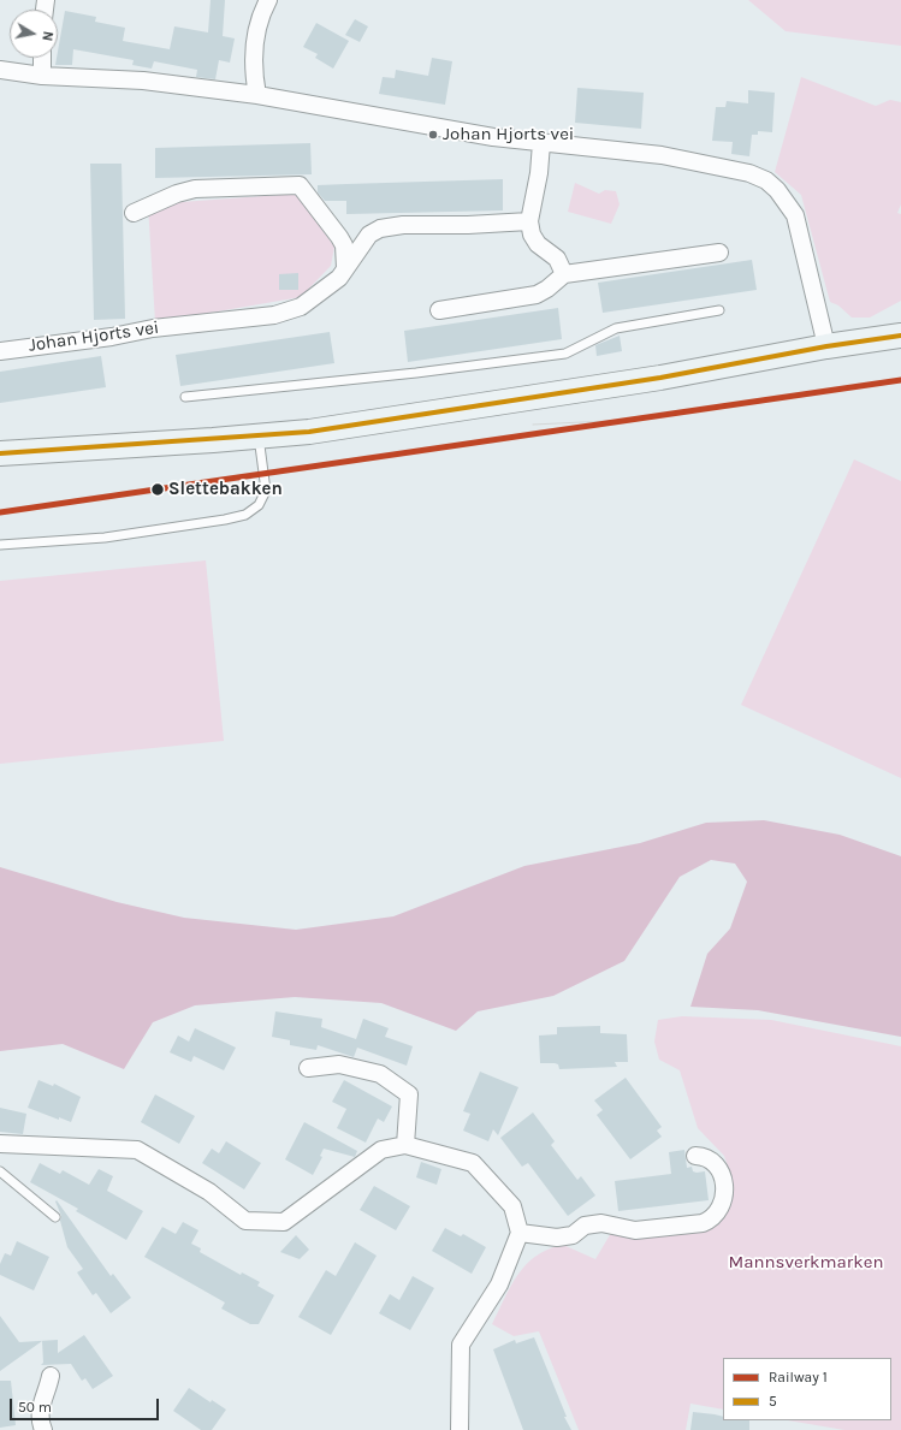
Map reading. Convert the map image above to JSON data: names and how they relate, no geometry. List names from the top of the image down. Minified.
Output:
{"streets":{"street":["Johan Hjorts vei"]},"parks":["Mannsverkmarken"],"places":["Johan Hjorts vei","Slettebakken"],"lines":["transit line 5","rail line 1"],"legend":["Railway 1","5"],"scale_bar":"50 m","north":"right"}
